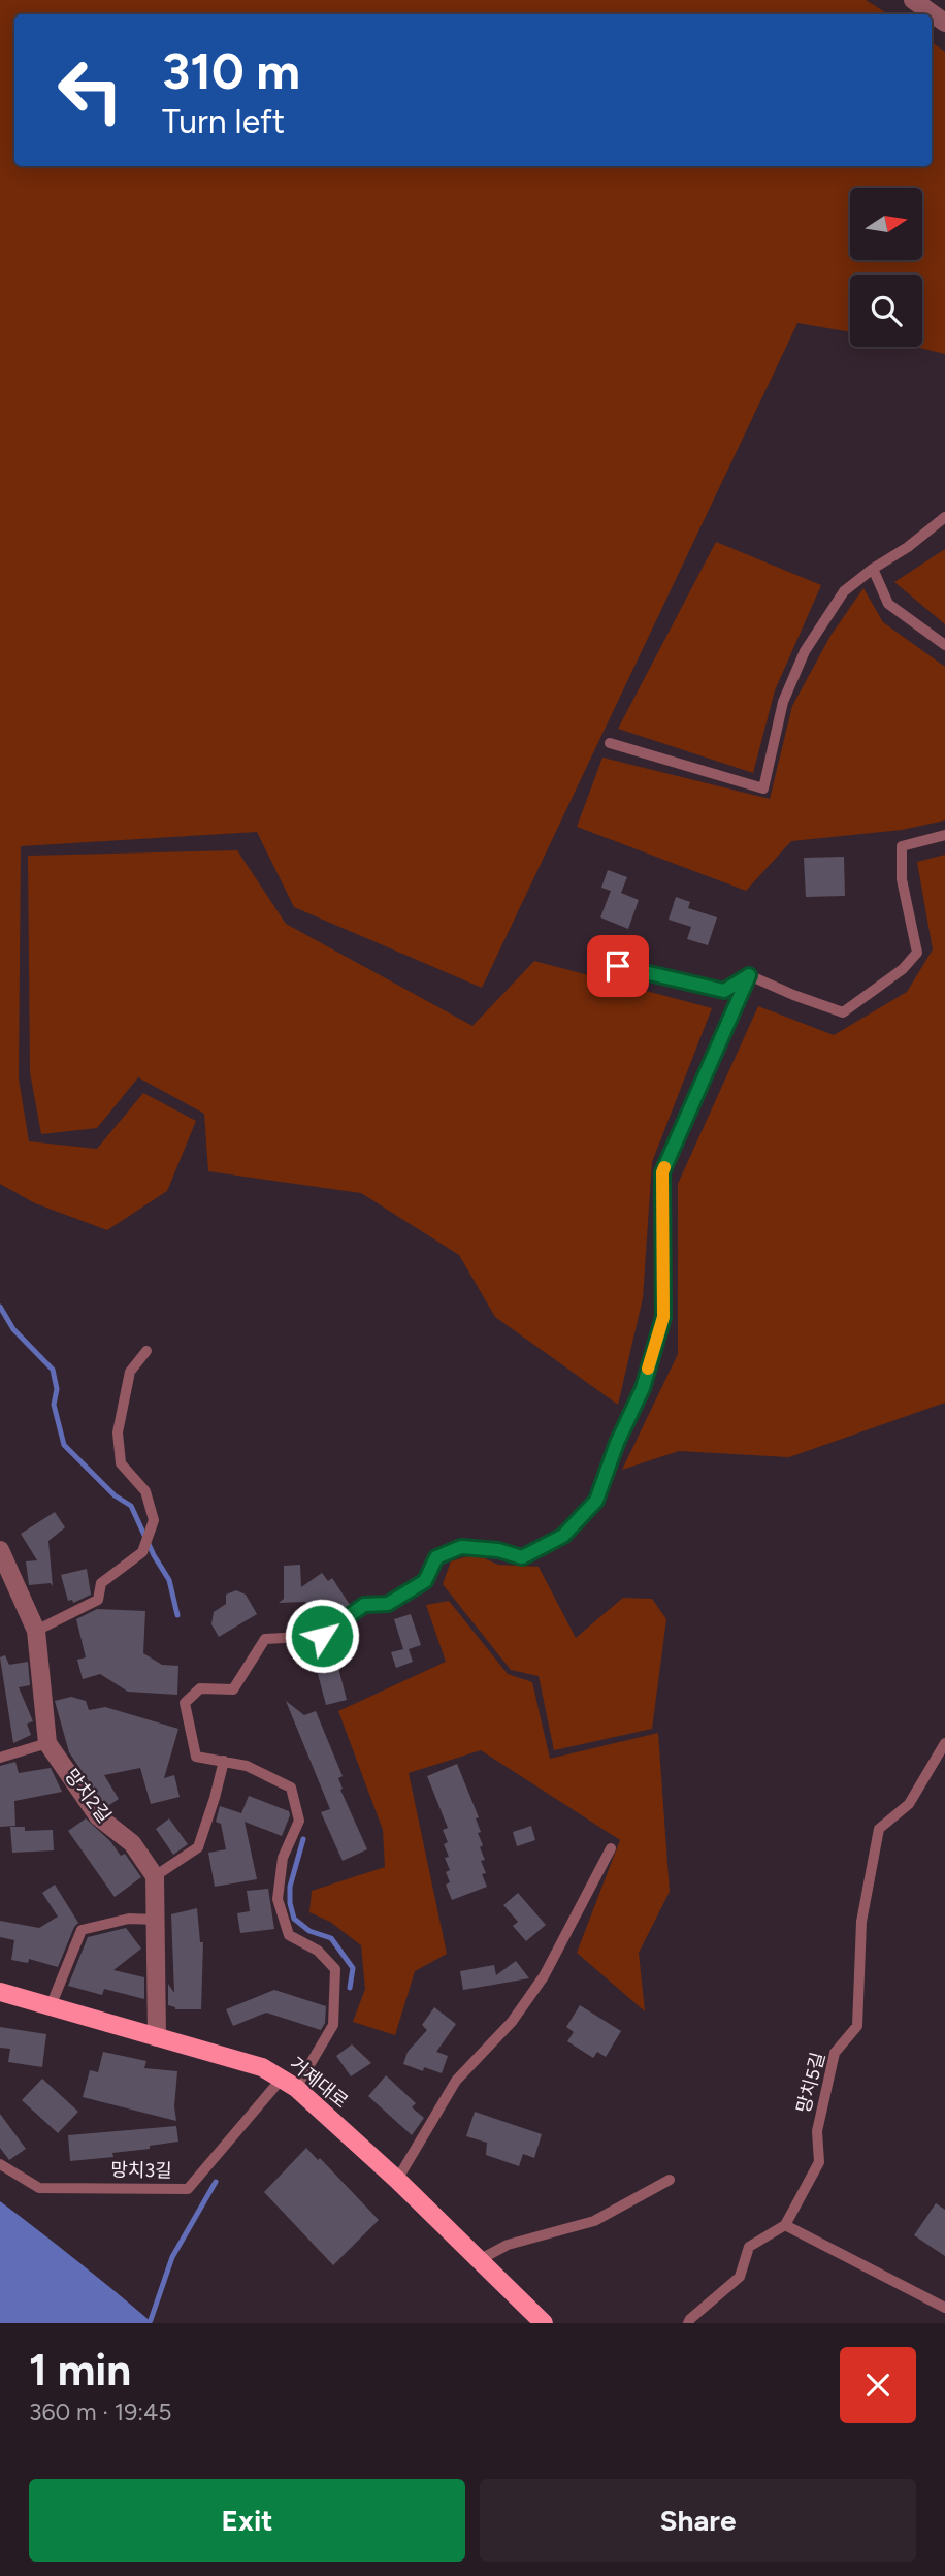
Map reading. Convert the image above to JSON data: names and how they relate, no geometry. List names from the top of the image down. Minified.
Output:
{"streets":{"main road":["거제대로"],"street":["망치2길"],"lane":["망치5길","망치3길"]},"crossings":[["거제대로","망치3길"]],"north":"right","page":{"turn":["310 m","Turn left"],"heading":["1 min","360 m · 19:45"],"buttons":["Exit","Share"]}}
